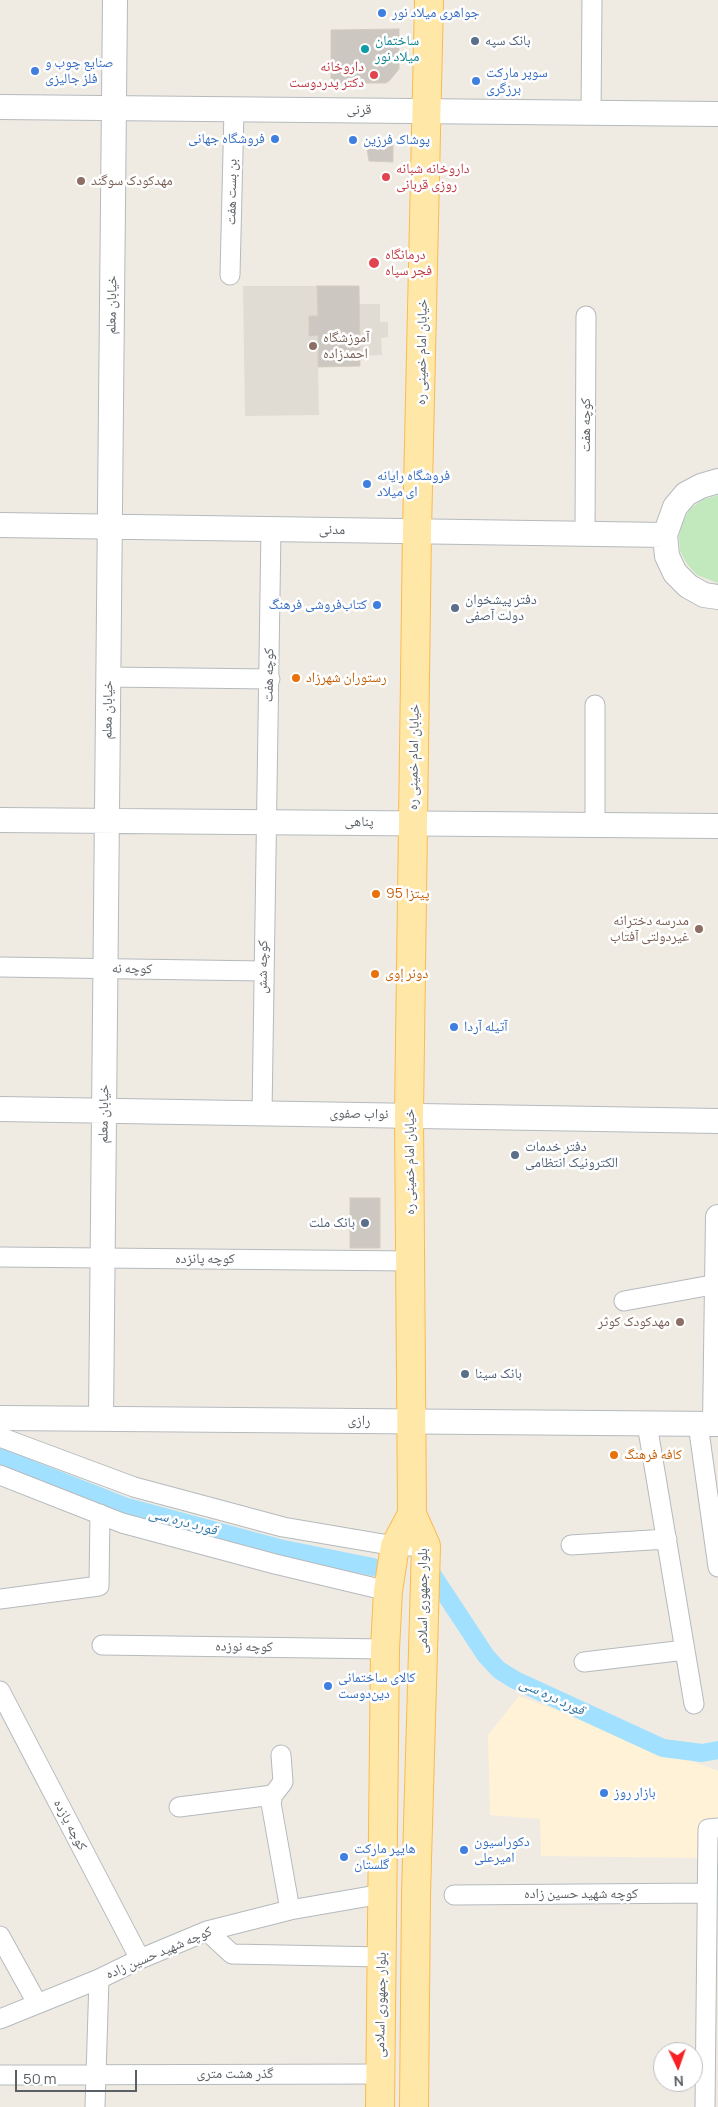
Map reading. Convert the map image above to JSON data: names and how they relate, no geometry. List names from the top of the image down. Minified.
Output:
{"streets":{"main road":["خیابان امام خمینی ره","بلوار جمهوری اسلامی"],"street":["قرنی","بن بست هفت","خیابان معلم","کوچه هفت","مدنی","پناهی","کوچه شش","کوچه نه","نواب صفوی","کوچه پانزده","رازی","کوچه نوزده","کوچه یازده","کوچه شهید حسین زاده","گذر هشت متری"]},"crossings":[["قرنی","بن بست هفت"],["قرنی","خیابان معلم"],["قرنی","خیابان امام خمینی ره"],["خیابان معلم","مدنی"],["خیابان معلم","پناهی"],["خیابان معلم","کوچه نه"],["خیابان معلم","نواب صفوی"],["خیابان معلم","کوچه پانزده"],["خیابان معلم","رازی"],["خیابان امام خمینی ره","مدنی"],["خیابان امام خمینی ره","پناهی"],["خیابان امام خمینی ره","نواب صفوی"],["خیابان امام خمینی ره","کوچه پانزده"],["خیابان امام خمینی ره","رازی"],["خیابان امام خمینی ره","بلوار جمهوری اسلامی"],["کوچه هفت","مدنی"],["کوچه هفت","پناهی"],["کوچه هفت","کوچه شش"],["پناهی","کوچه شش"],["کوچه شش","کوچه نه"],["کوچه شش","نواب صفوی"],["بلوار جمهوری اسلامی","کوچه نوزده"],["بلوار جمهوری اسلامی","کوچه شهید حسین زاده"],["بلوار جمهوری اسلامی","گذر هشت متری"],["کوچه یازده","کوچه شهید حسین زاده"]],"water":["قورد دره سی"],"places":["جواهری میلاد نور","بانک سپه","ساختمان میلاد نور","صنایع چوب و فلز جالیزی","داروخانه دکتر پدردوست","سوپر مارکت برزگری","فروشگاه جهانی","پوشاک فرزین","داروخانه شبانه روزی قربانی","مهدکودک سوگند","درمانگاه فجر سپاه","آموزشگاه احمدزاده","فروشگاه رایانه ای میلاد","کتاب‌فروشی فرهنگ","دفتر پیشخوان دولت آصفی","رستوران شهرزاد","پیتزا 95","مدرسه دخترانه غیردولتی آفتاب","دونر إوی","آتیله آردا","دفتر خدمات الکترونیک انتظامی","بانک ملت","مهدکودک کوثر","بانک سینا","کافه فرهنگ","کالای ساختمانی دین‌دوست","بازار روز","دکوراسیون امیرعلی","هایپر مارکت گلستان"],"scale_bar":"50 m","north":"bottom"}
